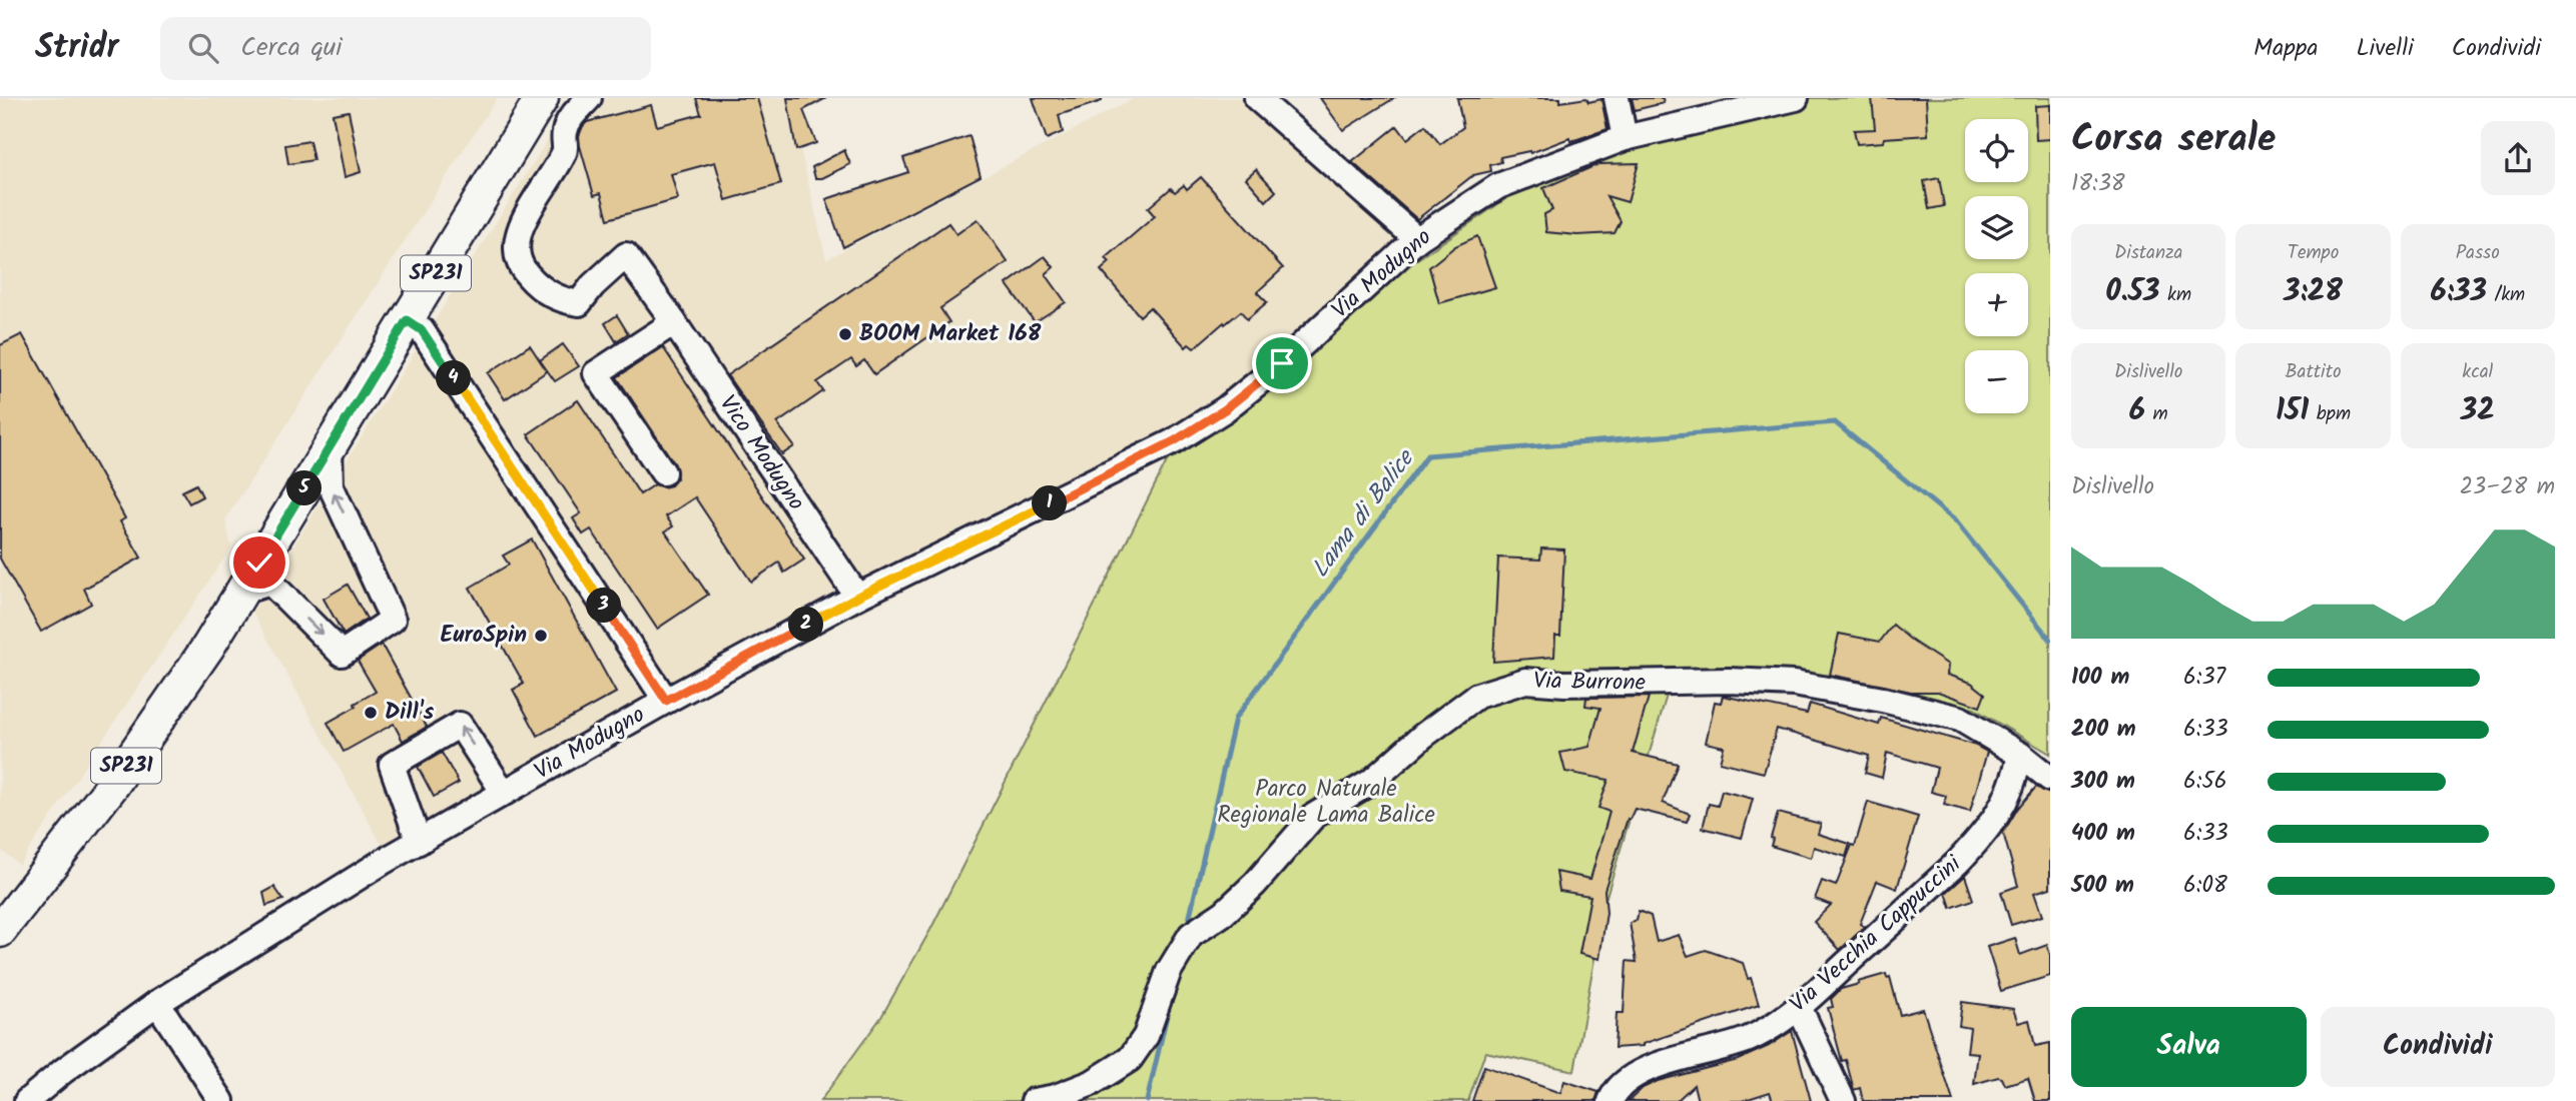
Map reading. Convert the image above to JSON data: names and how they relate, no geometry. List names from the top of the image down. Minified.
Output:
{"streets":{"main road":["SP231"],"street":["Via Modugno","Vico Modugno","Via Burrone","Via Vecchia Cappuccini"]},"crossings":[["Via Modugno","Vico Modugno"],["Via Burrone","Via Vecchia Cappuccini"]],"water":["Lama di Balice"],"parks":["Parco Naturale Regionale Lama Balice"],"places":["BOOM Market 168","EuroSpin","Dill's"],"page":{"header":"Stridr","search":"Cerca qui","nav":["Mappa","Livelli","Condividi"],"heading":["Corsa serale","18:38"],"map_buttons":["+","−"],"stats":[["Distanza","0.53 km"],["Tempo","3:28"],["Passo","6:33 /km"],["Dislivello","6 m"],["Battito","151 bpm"],["kcal","32"]],"pins":["4","5","1","3","2"],"chart":["Dislivello","23–28 m"],"list":[{"name":"100 m","note":"6:37"},{"name":"200 m","note":"6:33"},{"name":"300 m","note":"6:56"},{"name":"400 m","note":"6:33"},{"name":"500 m","note":"6:08"}],"buttons":["Salva","Condividi"]}}
